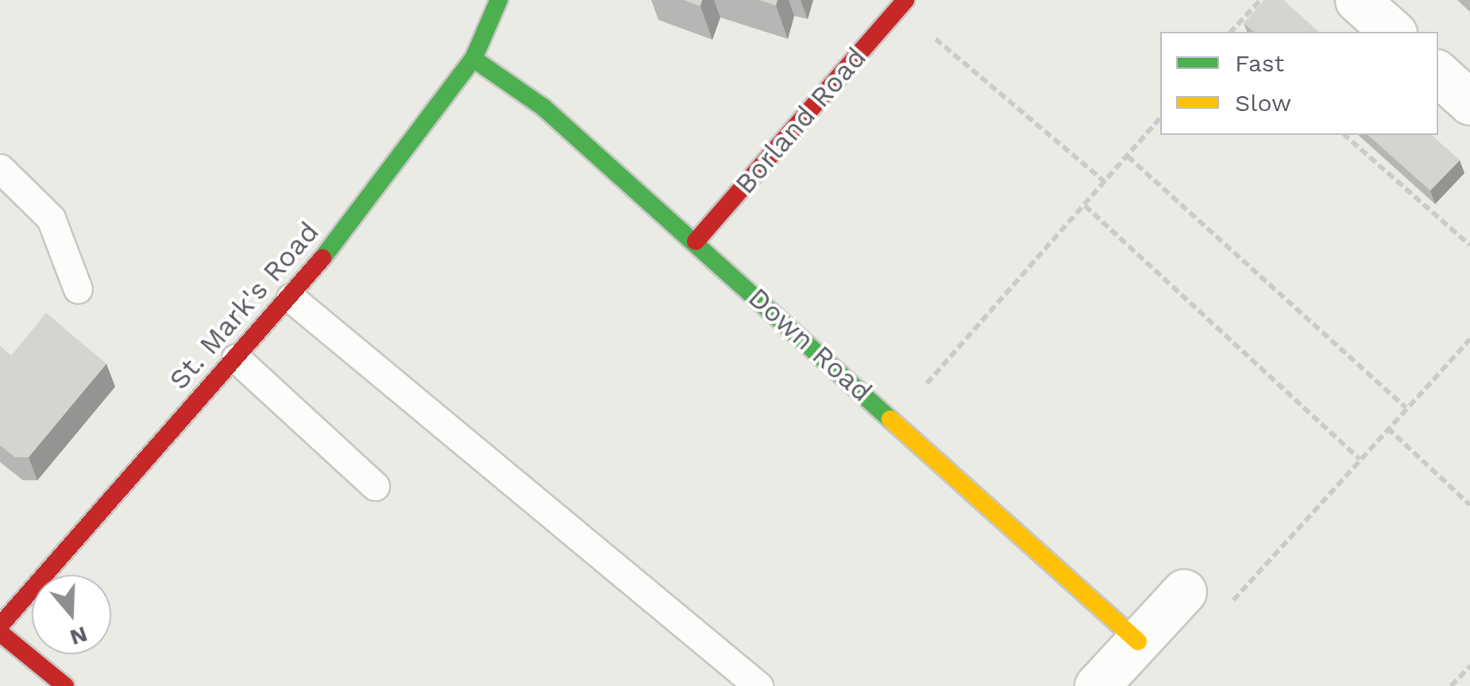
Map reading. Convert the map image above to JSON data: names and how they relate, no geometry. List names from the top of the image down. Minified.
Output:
{"streets":{"street":["Borland Road","St. Mark's Road","Down Road"]},"crossings":[["Borland Road","Down Road"],["St. Mark's Road","Down Road"]],"legend":["Fast","Slow"],"north":"bottom"}
